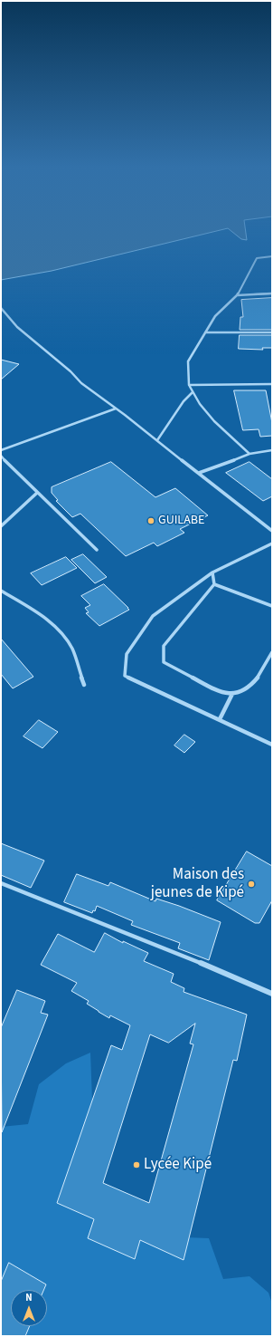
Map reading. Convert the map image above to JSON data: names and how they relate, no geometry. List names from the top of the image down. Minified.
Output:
{"places":["GUILABE","Maison des jeunes de Kipé","Lycée Kipé"],"north":"top"}
